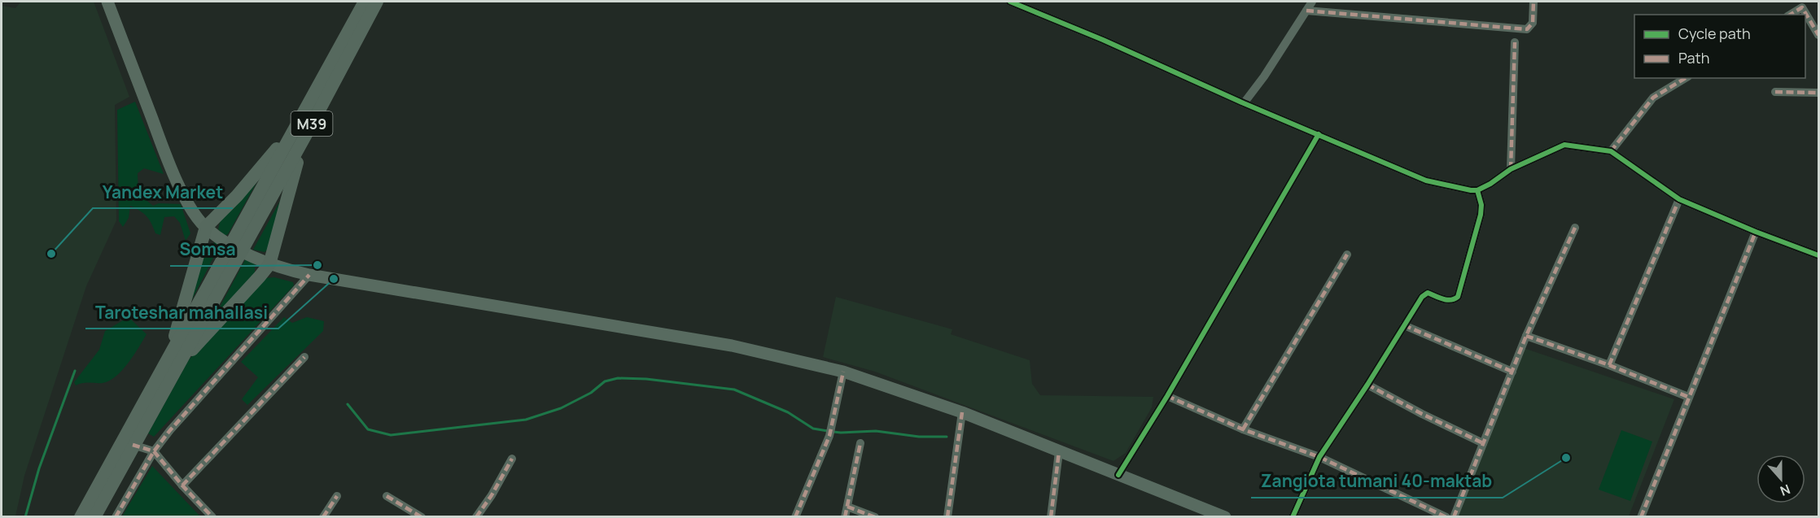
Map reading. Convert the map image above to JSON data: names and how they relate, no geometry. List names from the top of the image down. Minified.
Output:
{"streets":{"highway":["M39"]},"places":["Yandex Market","Somsa","Taroteshar mahallasi","Zangiota tumani 40-maktab"],"legend":["Cycle path","Path"],"north":"bottom"}
